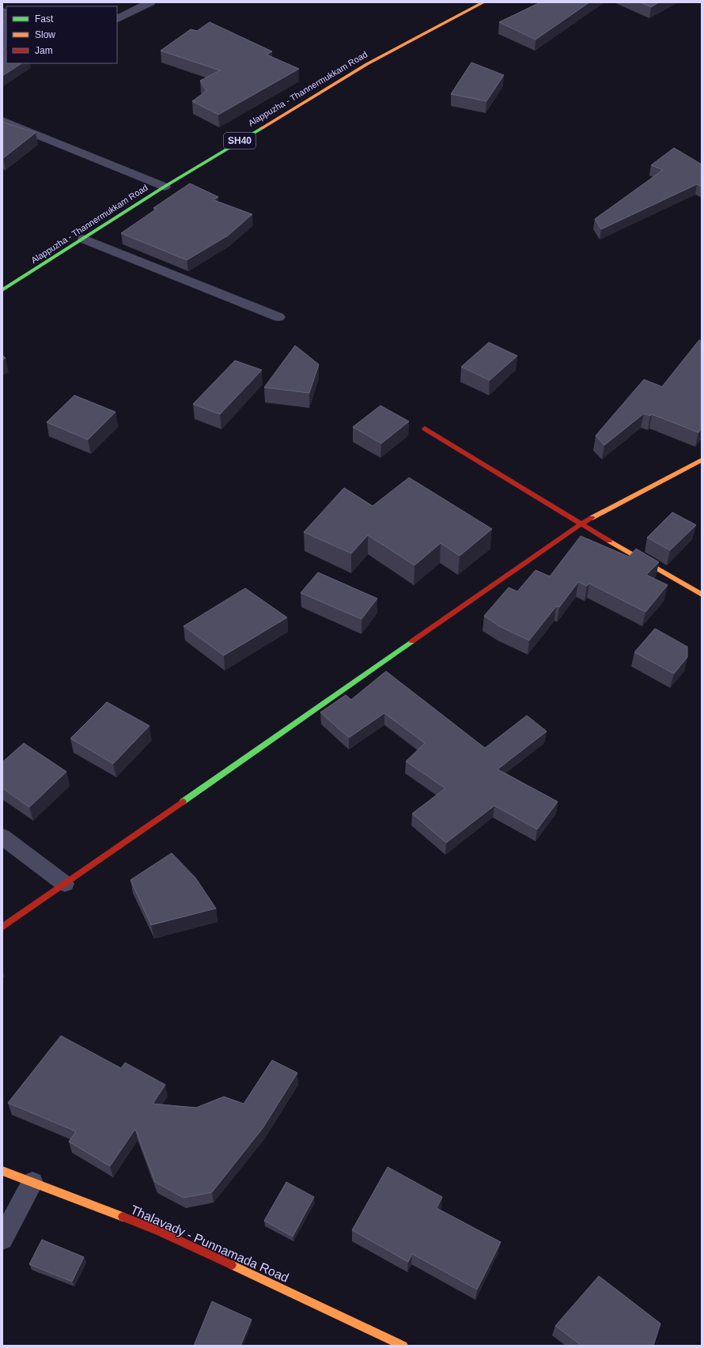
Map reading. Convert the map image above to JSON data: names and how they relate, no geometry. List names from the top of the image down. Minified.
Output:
{"streets":{"main road":["Alappuzha - Thannermukkam Road","SH40","Thalavady - Punnamada Road"]},"legend":["Fast","Slow","Jam"]}
